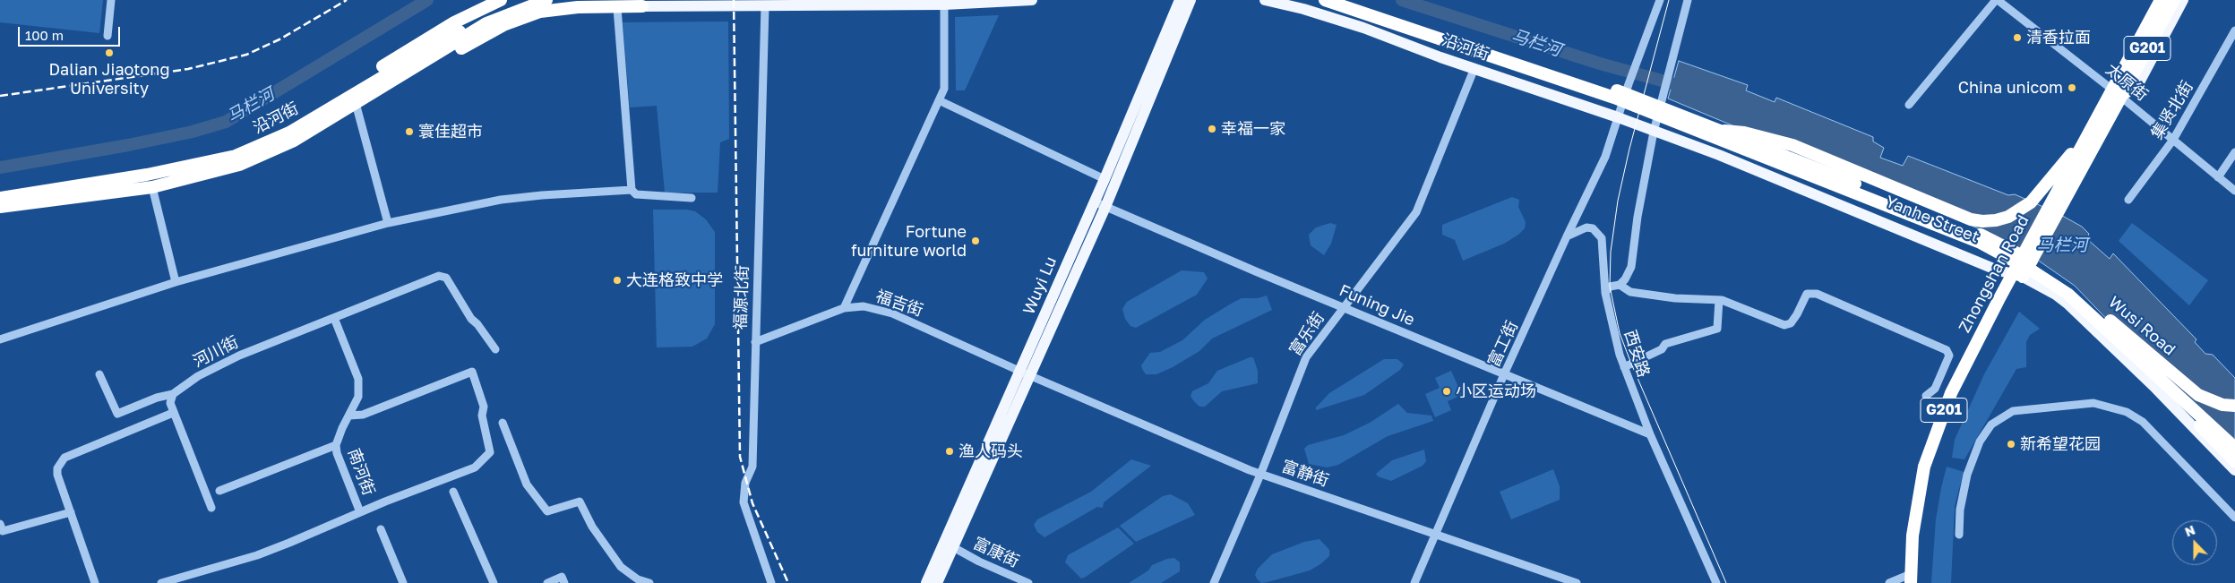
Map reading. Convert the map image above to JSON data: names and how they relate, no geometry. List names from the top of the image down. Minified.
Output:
{"streets":{"highway":["沿河街","G201","Zhongshan Road"],"main road":["Yanhe Street","Wuyi Lu"],"street":["太原街","集贤北街","福源北街","福吉街","Funing Jie","富乐街","富工街","河川街","西安路","南河街","富静街","富康街"]},"crossings":[["沿河街","Yanhe Street"],["沿河街","富乐街"],["沿河街","富工街"],["太原街","集贤北街"],["太原街","Zhongshan Road"],["Yanhe Street","Zhongshan Road"],["Wuyi Lu","福吉街"],["Wuyi Lu","Funing Jie"],["Wuyi Lu","富静街"],["Wuyi Lu","富康街"],["福源北街","福吉街"],["福吉街","富静街"],["Funing Jie","富乐街"],["Funing Jie","富工街"],["Funing Jie","西安路"],["富乐街","富静街"],["富工街","西安路"],["富工街","富静街"],["河川街","南河街"]],"water":["马栏河"],"places":["清香拉面","Dalian Jiaotong University","China unicom","幸福一家","寰佳超市","Fortune furniture world","大连格致中学","小区运动场","新希望花园","渔人码头"],"scale_bar":"100 m","north":"top"}
